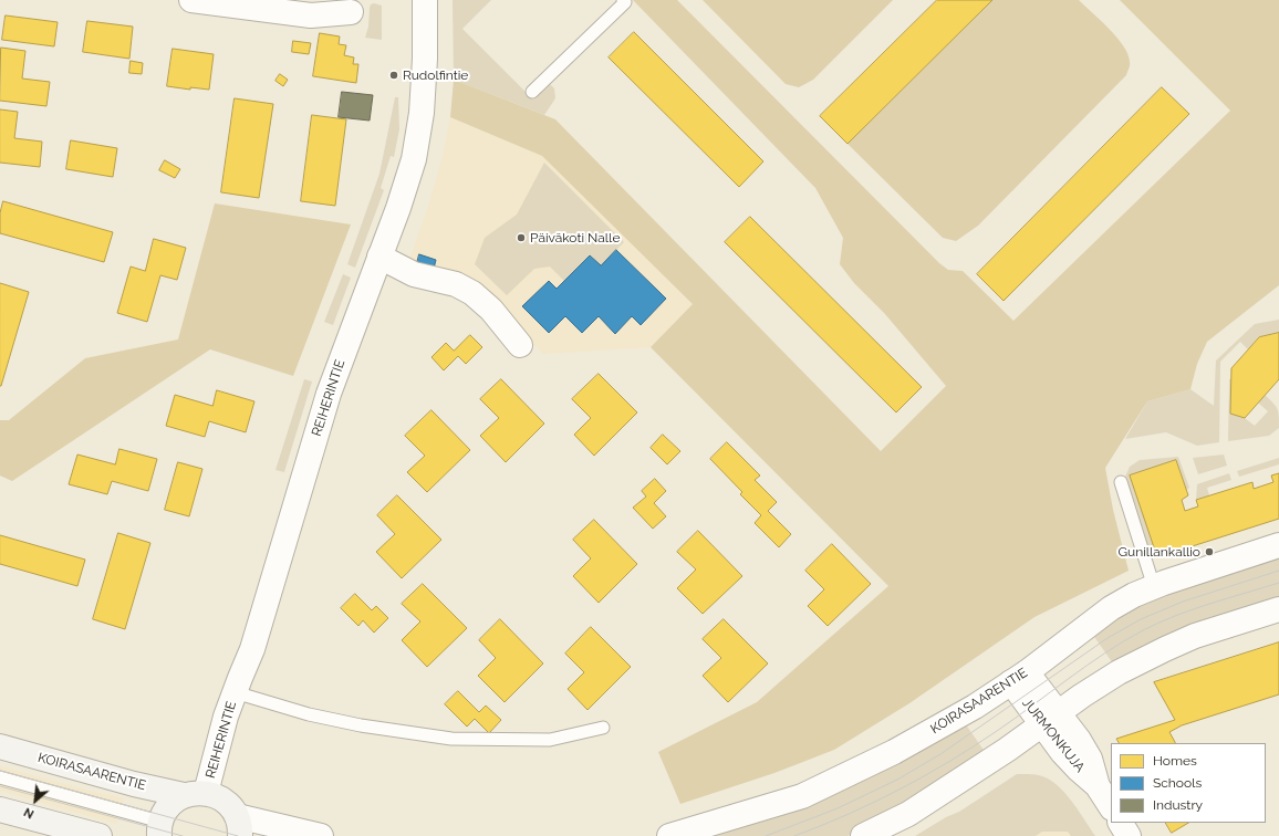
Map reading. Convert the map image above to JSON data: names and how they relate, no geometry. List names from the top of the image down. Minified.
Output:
{"streets":{"main road":["KOIRASAARENTIE"],"street":["REIHERINTIE","JURMONKUJA"]},"crossings":[["REIHERINTIE","KOIRASAARENTIE"],["KOIRASAARENTIE","JURMONKUJA"]],"places":["Rudolfintie","Päiväkoti Nalle","Gunillankallio"],"legend":["Homes","Schools","Industry"],"north":"bottom left"}
